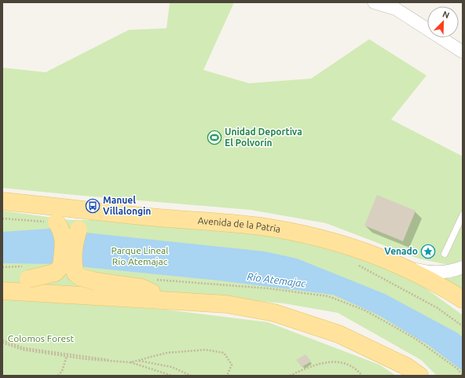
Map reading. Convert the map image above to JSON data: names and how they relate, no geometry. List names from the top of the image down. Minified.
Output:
{"streets":{"main road":["Avenida de la Patria"]},"water":["Río Atemajac"],"parks":["Parque Lineal Rio Atemajac","Colomos Forest"],"places":{"sports":["Unidad Deportiva El Polvorín"],"bus stop":["Manuel Villalongin"],"place":["Venado"]},"north":"top right"}
